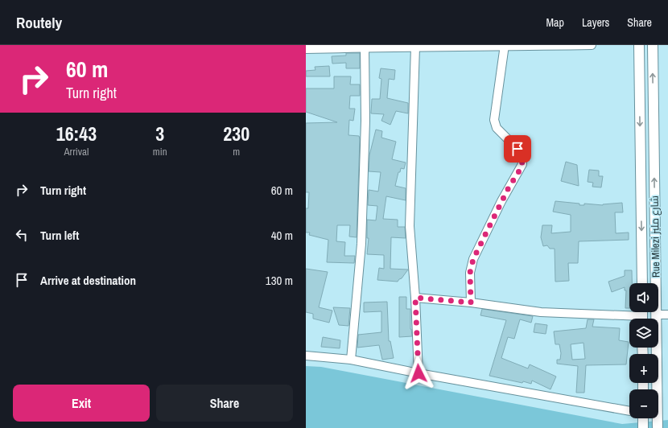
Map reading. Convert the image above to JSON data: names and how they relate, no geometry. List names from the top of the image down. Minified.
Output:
{"streets":{"street":["Rue Milezi شارع مليز"]},"page":{"header":"Routely","nav":["Map","Layers","Share"],"turn":["60 m","Turn right"],"eta":["16:43","Arrival","3","min","230","m"],"list":[{"name":"Turn right","value":"60 m"},{"name":"Turn left","value":"40 m"},{"name":"Arrive at destination","value":"130 m"}],"map_buttons":["+","−"],"buttons":["Exit","Share"]}}
